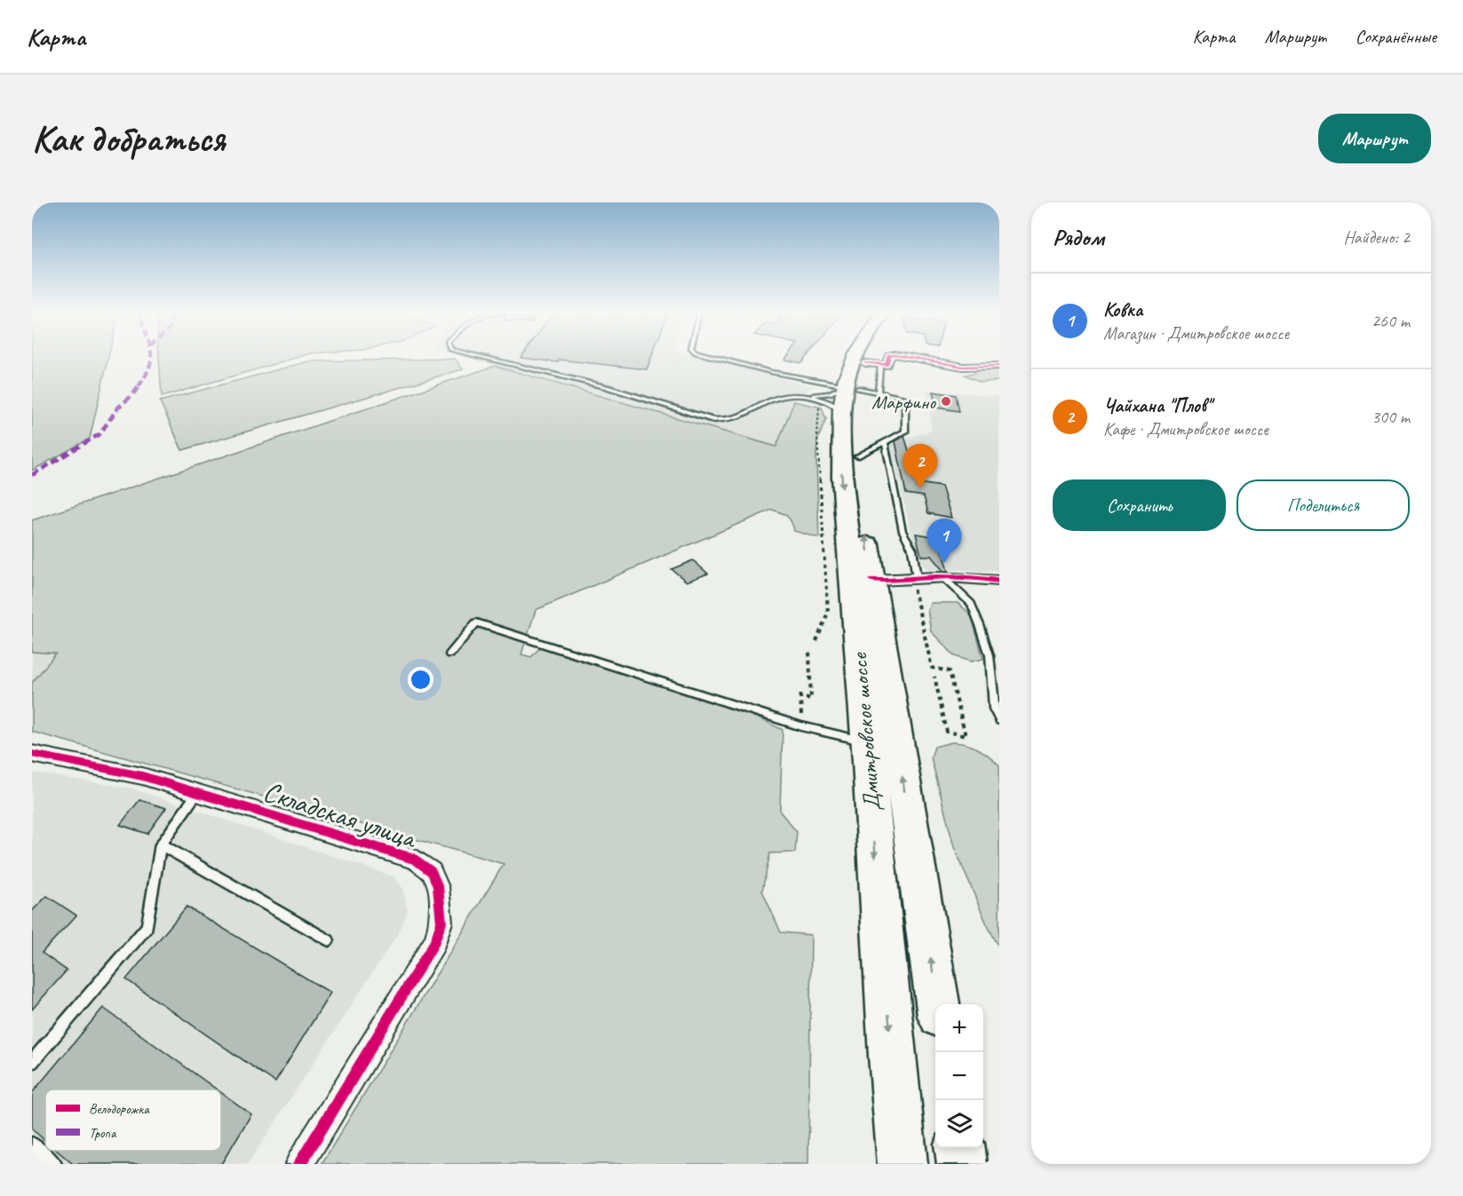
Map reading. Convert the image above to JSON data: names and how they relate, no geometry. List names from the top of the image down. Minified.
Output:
{"streets":{"highway":["Дмитровское шоссе"],"street":["Складская улица"]},"places":["Марфино"],"legend":["Велодорожка","Тропа"],"page":{"header":"Карта","nav":["Карта","Маршрут","Сохранённые"],"buttons":["Маршрут",["Сохранить","Поделиться"]],"title":"Как добраться","heading":["Рядом","Найдено: 2"],"list":[{"mark":"1","name":"Ковка","note":"Магазин · Дмитровское шоссе","value":"260 m"},{"mark":"2","name":"Чайхана \"Плов\"","note":"Кафе · Дмитровское шоссе","value":"300 m"}],"pins":["2","1"],"map_buttons":["+","−"]}}
